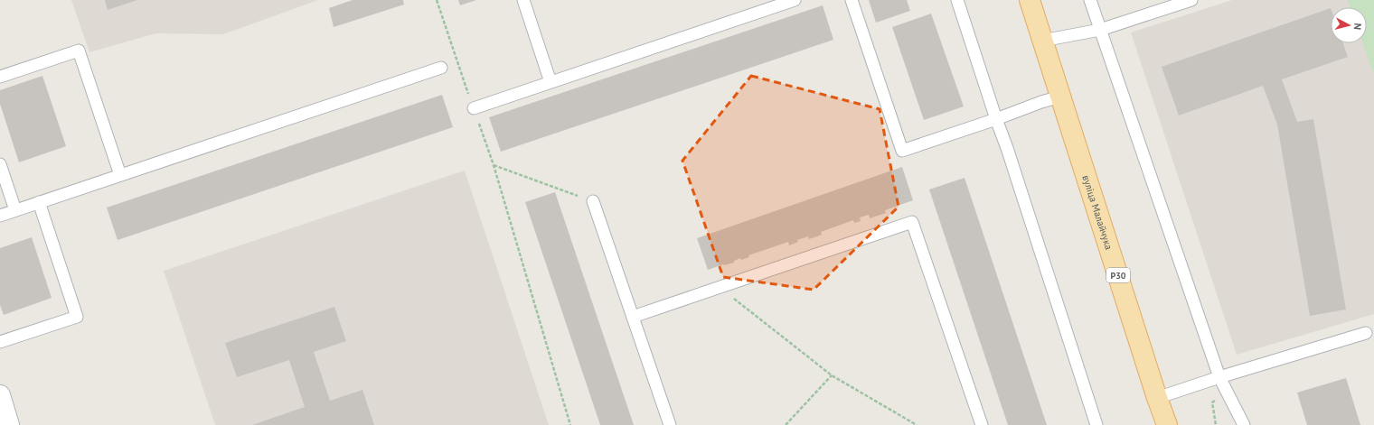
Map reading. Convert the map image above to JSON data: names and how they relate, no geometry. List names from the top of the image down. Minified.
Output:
{"streets":{"main road":["вуліца Малайчука","Р30"]},"north":"right"}
